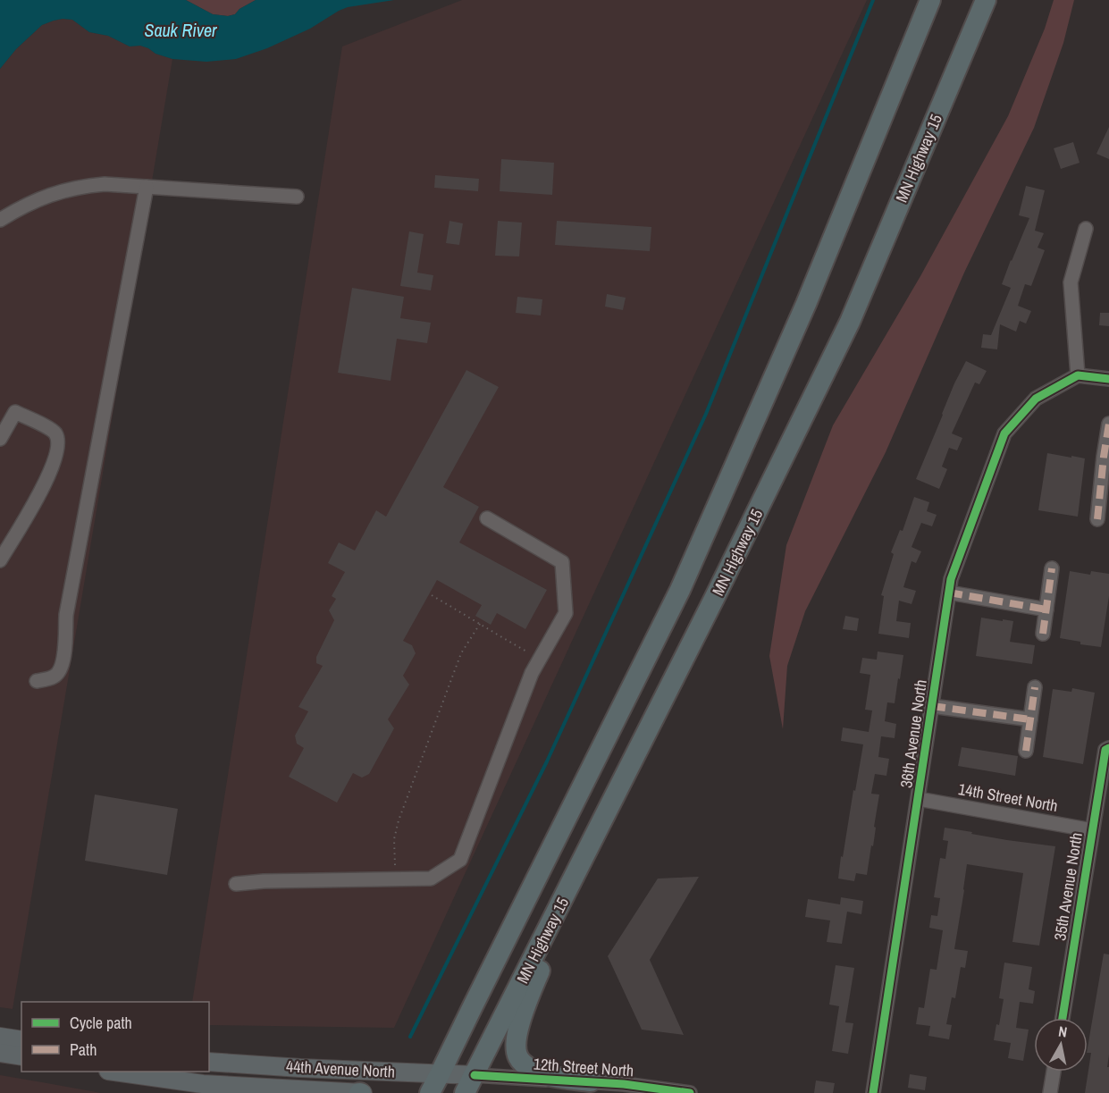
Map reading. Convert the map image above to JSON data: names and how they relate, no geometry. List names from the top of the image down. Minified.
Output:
{"streets":{"highway":["MN Highway 15"],"main road":["44th Avenue North"],"street":["36th Avenue North","14th Street North","35th Avenue North","12th Street North"]},"crossings":[["MN Highway 15","12th Street North"],["MN Highway 15","44th Avenue North"],["36th Avenue North","14th Street North"],["14th Street North","35th Avenue North"],["12th Street North","44th Avenue North"]],"water":["Sauk River"],"legend":["Cycle path","Path"],"north":"top"}
